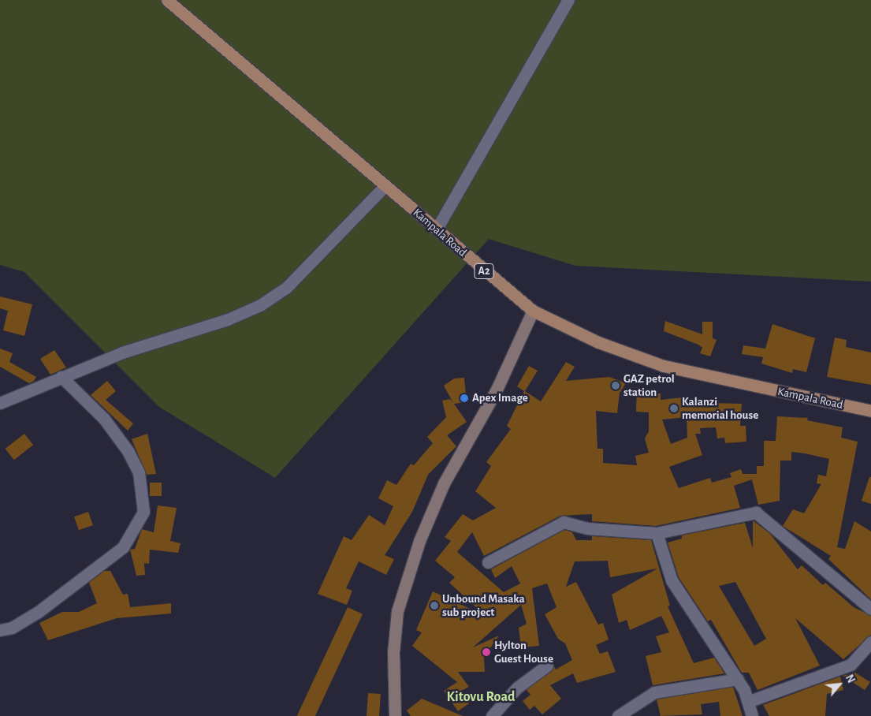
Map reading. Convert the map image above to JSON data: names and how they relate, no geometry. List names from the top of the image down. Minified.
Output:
{"streets":{"main road":["Kampala Road","A2"]},"districts":["Kitovu Road"],"places":["GAZ petrol station","Apex Image","Kalanzi memorial house","Unbound Masaka sub project","Hylton Guest House"],"north":"top right"}
